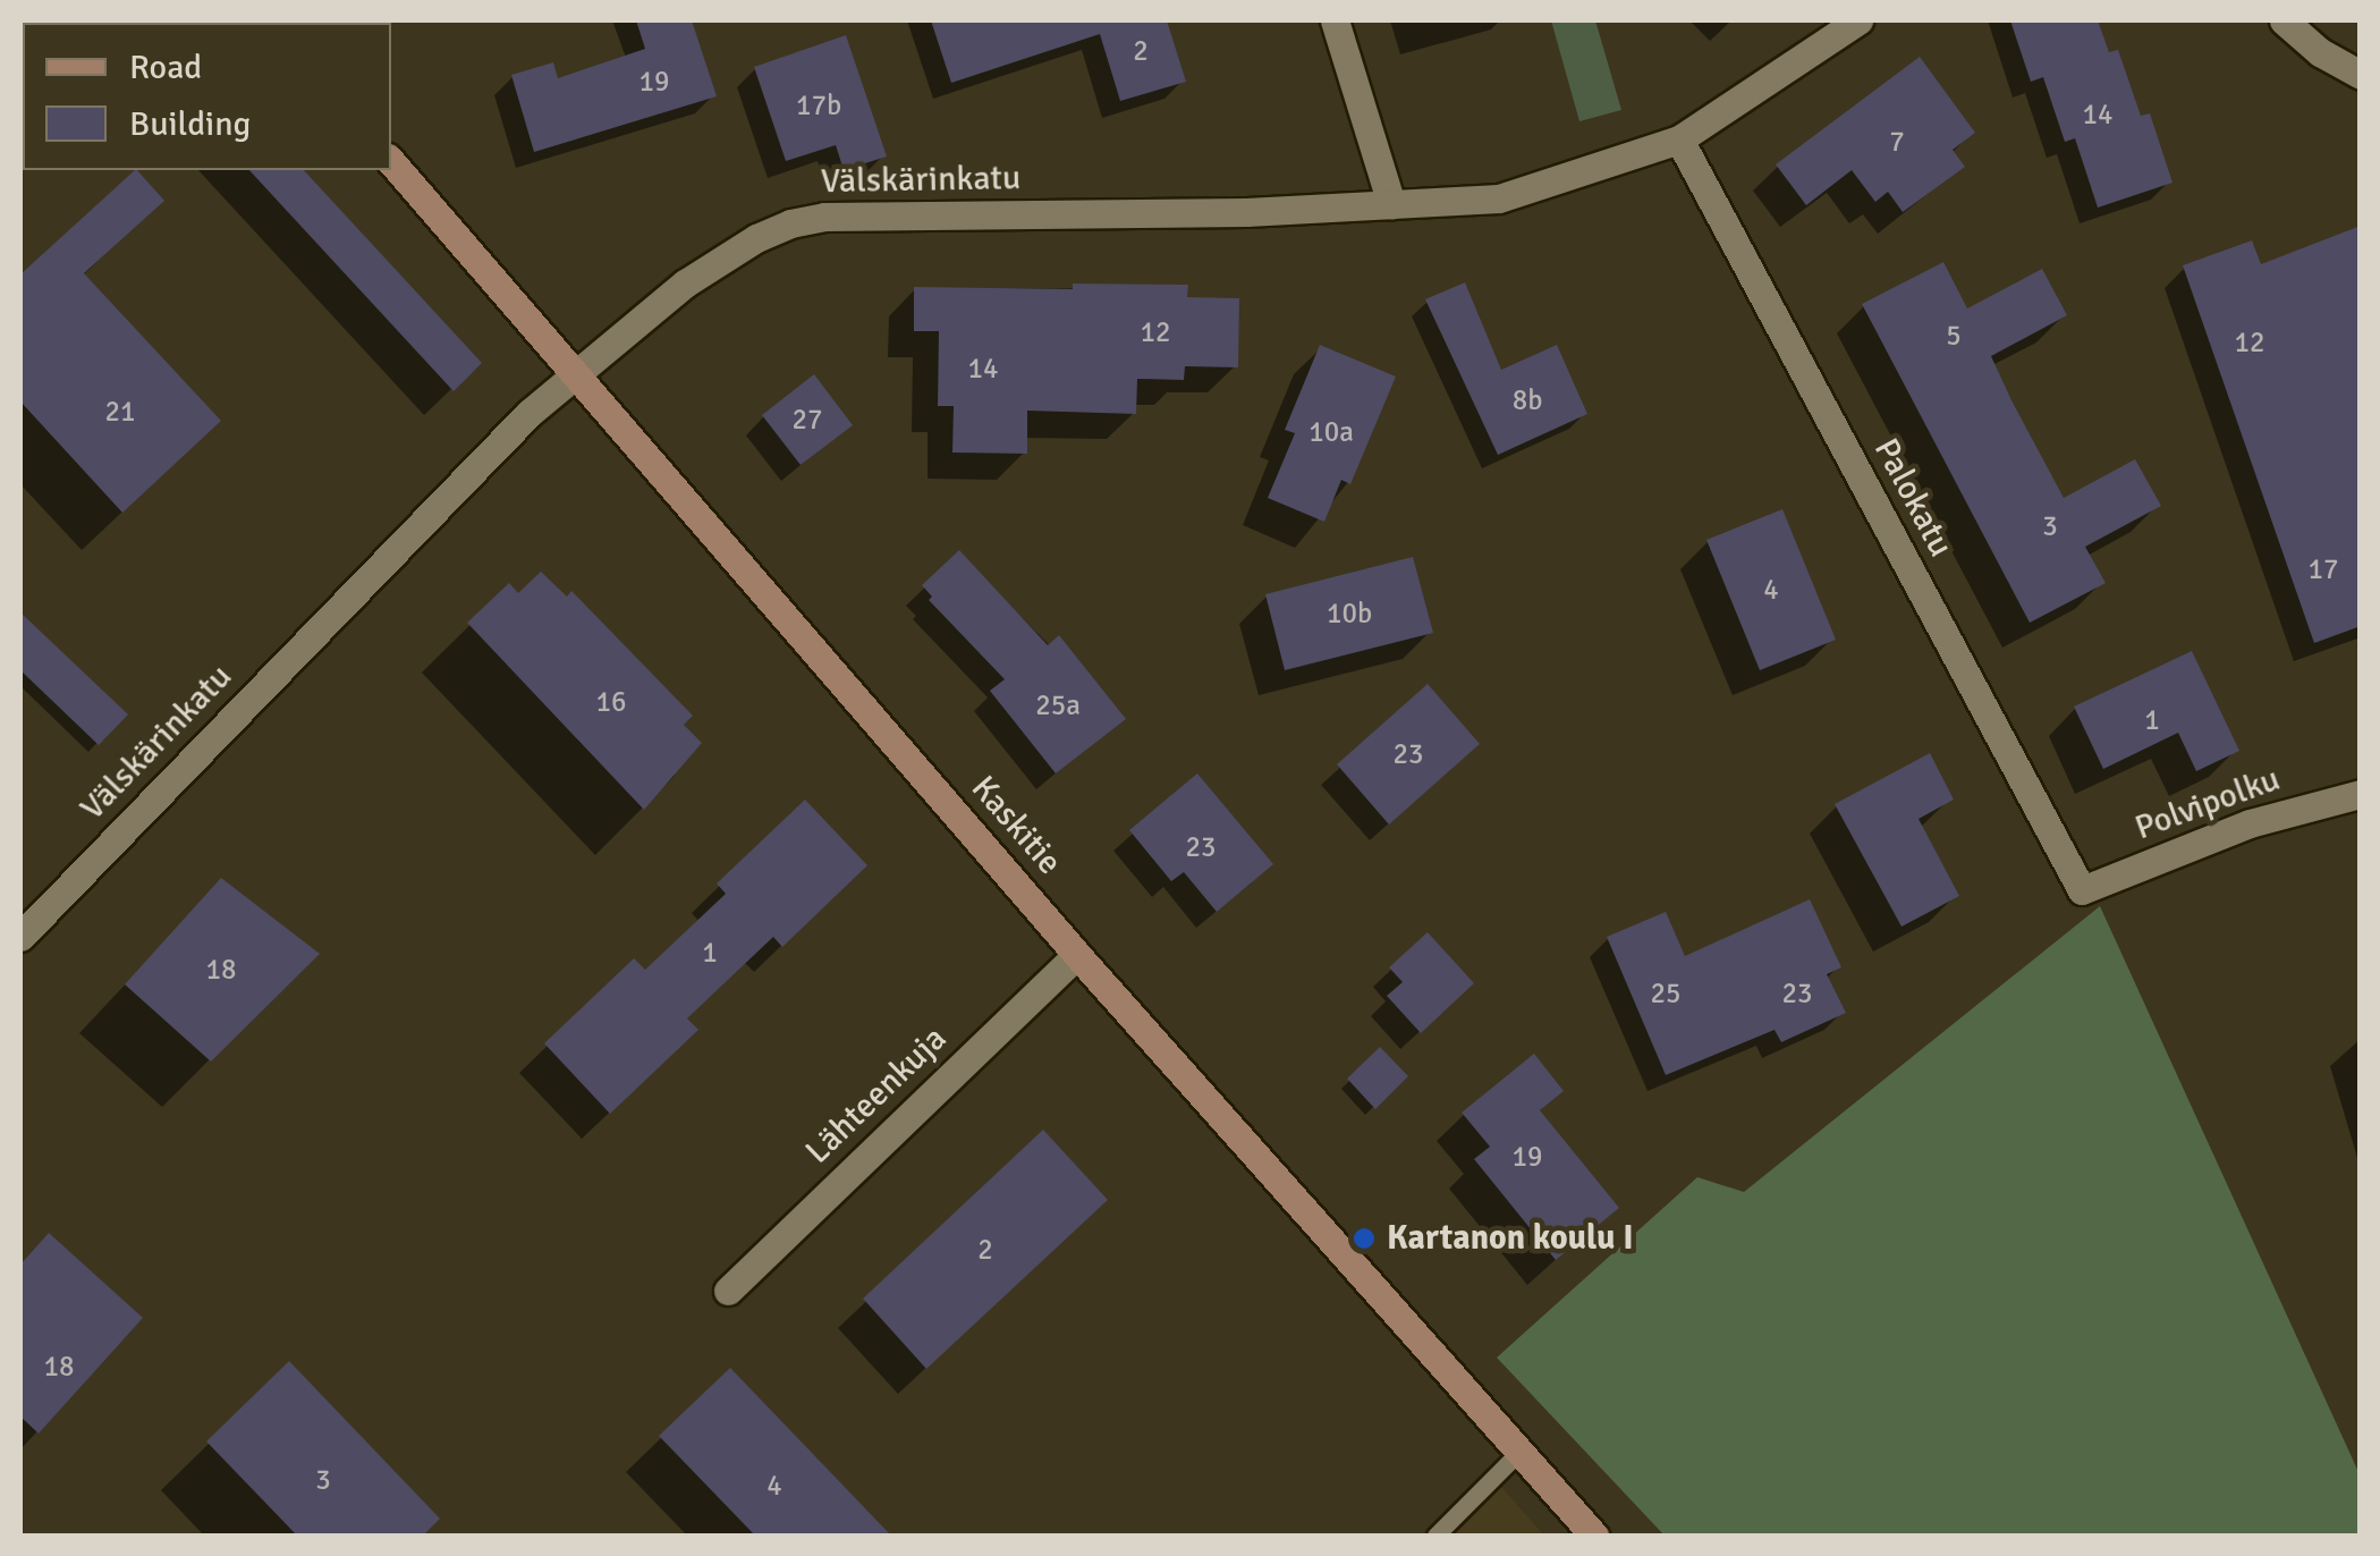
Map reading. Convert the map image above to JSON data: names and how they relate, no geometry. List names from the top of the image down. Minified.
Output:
{"streets":{"street":["Välskärinkatu","Palokatu","Polvipolku","Kaskitie","Lähteenkuja"]},"crossings":[["Välskärinkatu","Palokatu"],["Välskärinkatu","Kaskitie"],["Palokatu","Polvipolku"],["Kaskitie","Lähteenkuja"]],"places":["Kartanon koulu I"],"house_numbers":["2","19","17b","14","7","12","5","12","14","8b","21","27","10a","3","17","4","10b","16","25a","1","23","23","1","18","25","23","19","2","18","3","4"],"legend":["Road","Building"]}
